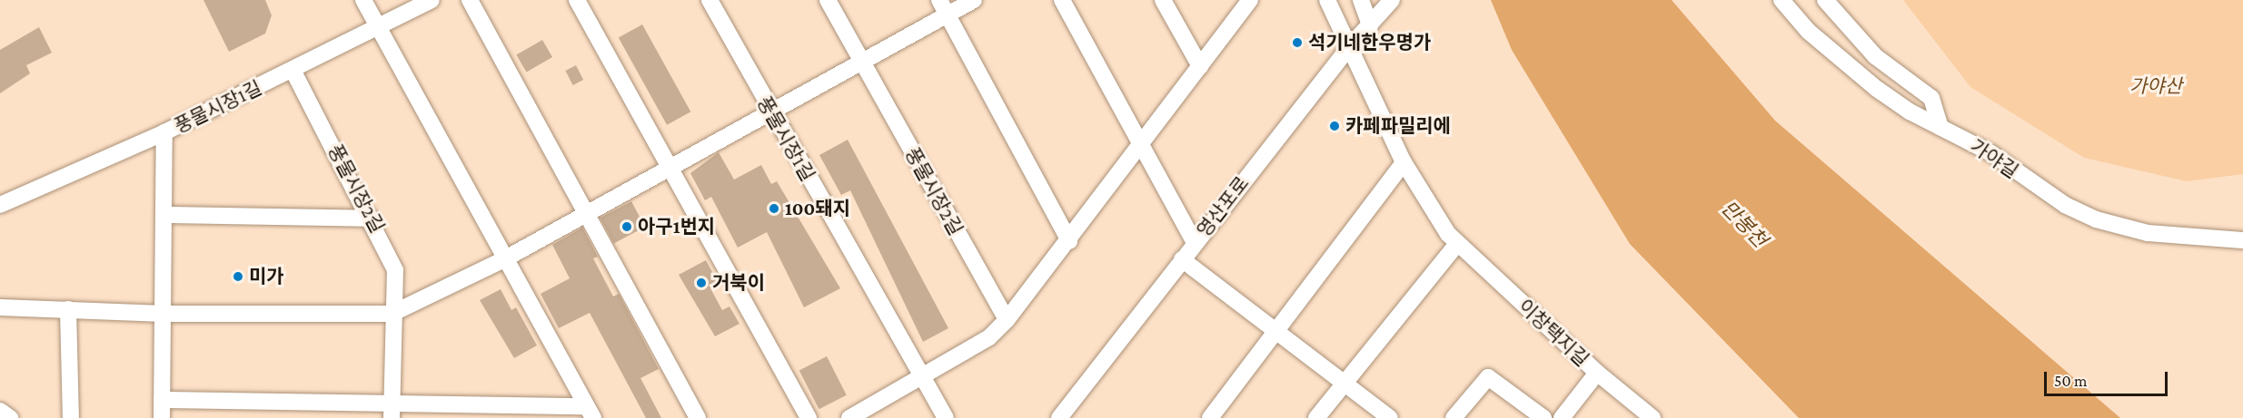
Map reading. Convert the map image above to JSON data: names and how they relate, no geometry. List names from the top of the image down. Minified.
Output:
{"streets":{"street":["풍물시장1길","가야길","풍물시장2길","영산포로","이창택지길"]},"crossings":[["풍물시장1길","풍물시장2길"],["영산포로","이창택지길"]],"water":["만봉천"],"parks":["가야산"],"places":["석기네한우명가","카페파밀리에","100돼지","아구1번지","미가","거북이"],"scale_bar":"50 m"}
